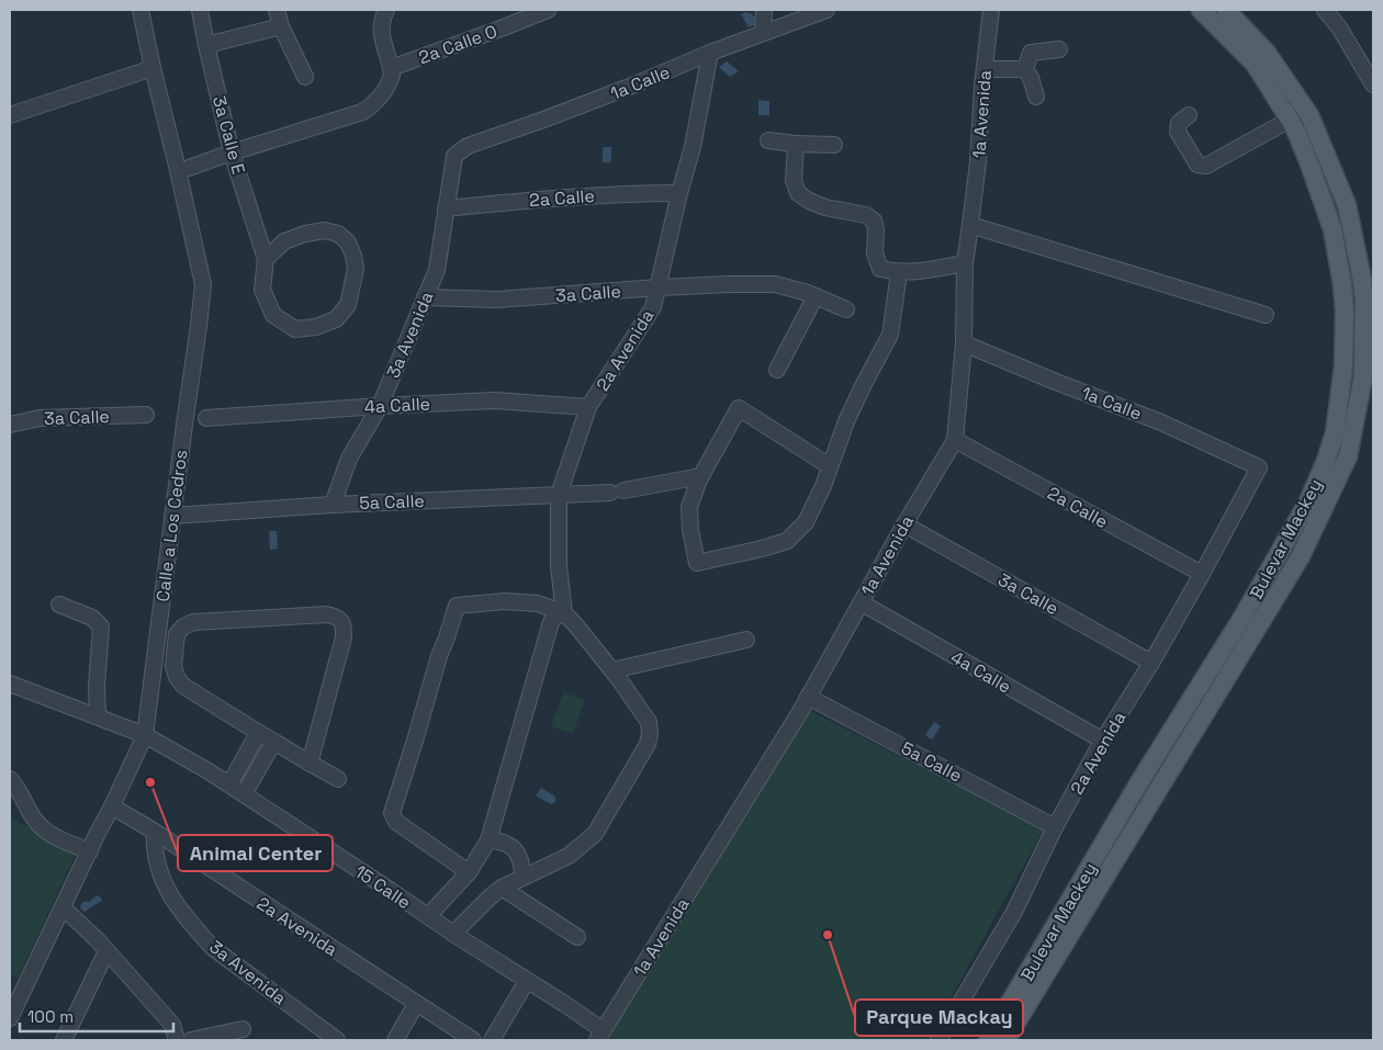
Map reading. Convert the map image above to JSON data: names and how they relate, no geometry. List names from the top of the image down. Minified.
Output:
{"streets":{"main road":["Bulevar Mackey"],"street":["2a Calle O","1a Calle","1a Avenida","3a Calle E","2a Calle","3a Calle","3a Avenida","2a Avenida","4a Calle","5a Calle","Calle a Los Cedros","15 Calle"]},"crossings":[["1a Calle","1a Avenida"],["1a Calle","3a Avenida"],["1a Calle","2a Avenida"],["1a Avenida","2a Calle"],["1a Avenida","3a Calle"],["1a Avenida","4a Calle"],["1a Avenida","5a Calle"],["1a Avenida","15 Calle"],["2a Calle","3a Avenida"],["2a Calle","2a Avenida"],["3a Calle","3a Avenida"],["3a Calle","2a Avenida"],["3a Avenida","2a Avenida"],["3a Avenida","4a Calle"],["3a Avenida","5a Calle"],["2a Avenida","4a Calle"],["2a Avenida","5a Calle"],["2a Avenida","Calle a Los Cedros"],["5a Calle","Calle a Los Cedros"],["Calle a Los Cedros","15 Calle"]],"places":["Animal Center","Parque Mackay"],"scale_bar":"100 m"}
